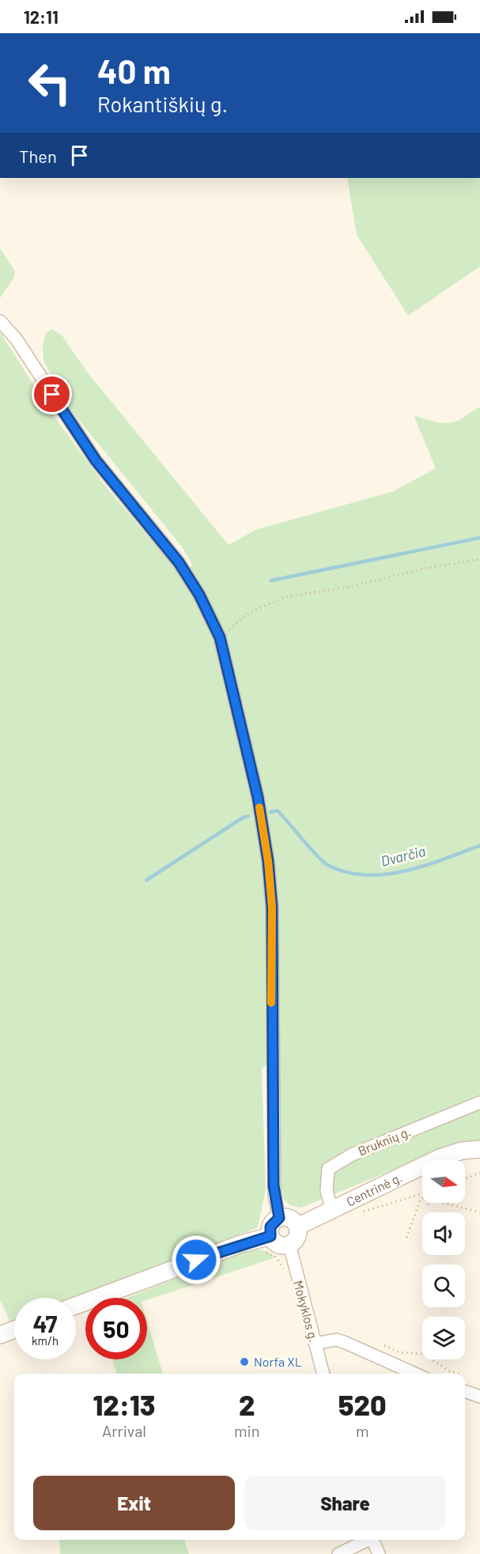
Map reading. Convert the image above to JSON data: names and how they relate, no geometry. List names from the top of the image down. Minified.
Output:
{"streets":{"main road":["Centrinė g."],"street":["Bruknių g.","Mokyklos g."]},"crossings":[["Bruknių g.","Centrinė g."],["Centrinė g.","Mokyklos g."]],"water":["Dvarčia"],"places":["Norfa XL"],"north":"right","page":{"status":"12:11","turn":["40 m","Rokantiškių g."],"then":"Then","speed":"47 km/h","limit":"50","eta":["12:13","Arrival","2","min","520","m"],"buttons":["Exit","Share"]}}
